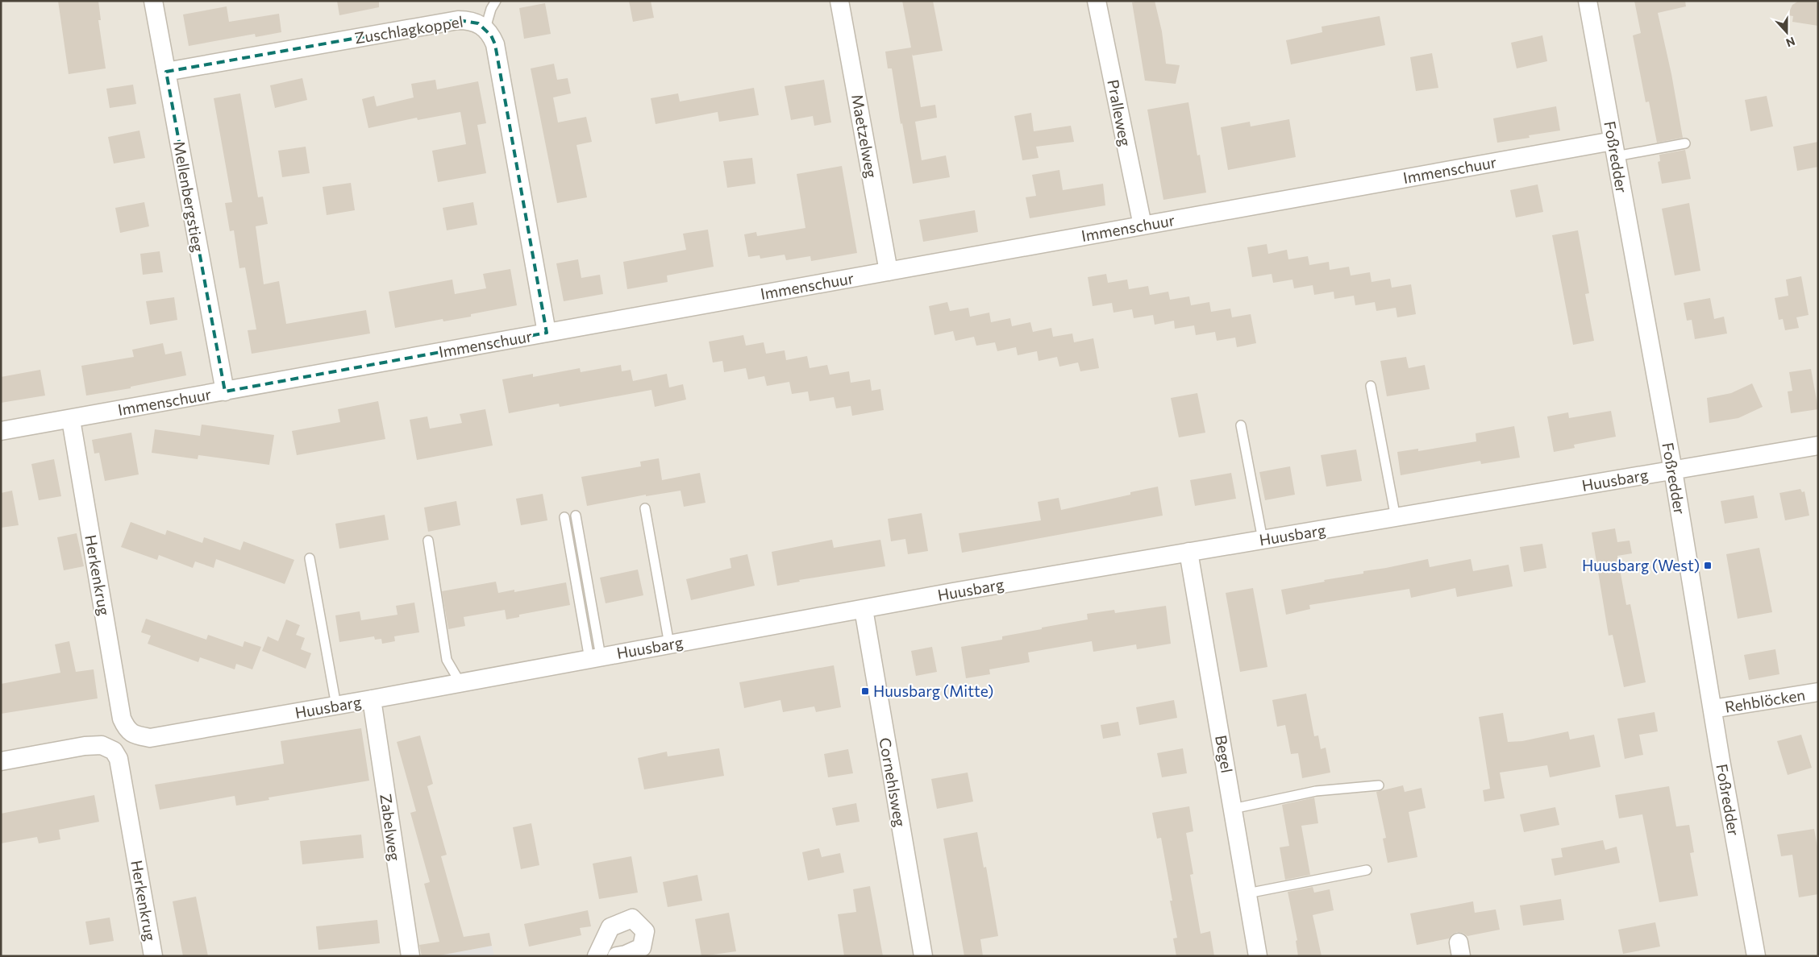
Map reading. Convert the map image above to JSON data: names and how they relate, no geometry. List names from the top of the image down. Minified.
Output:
{"streets":{"street":["Zuschlagkoppel","Pralleweg","Maetzelweg","Foßredder","Immenschuur","Mellenbergstieg","Huusbarg","Herkenkrug","Rehblöcken","Begel","Cornehlsweg","Zabelweg"]},"crossings":[["Zuschlagkoppel","Immenschuur"],["Zuschlagkoppel","Mellenbergstieg"],["Pralleweg","Immenschuur"],["Maetzelweg","Immenschuur"],["Foßredder","Immenschuur"],["Foßredder","Huusbarg"],["Foßredder","Rehblöcken"],["Immenschuur","Mellenbergstieg"],["Immenschuur","Herkenkrug"],["Huusbarg","Herkenkrug"],["Huusbarg","Begel"],["Huusbarg","Cornehlsweg"],["Huusbarg","Zabelweg"]],"places":{"transit":["Huusbarg (West)","Huusbarg (Mitte)"]},"north":"bottom"}
